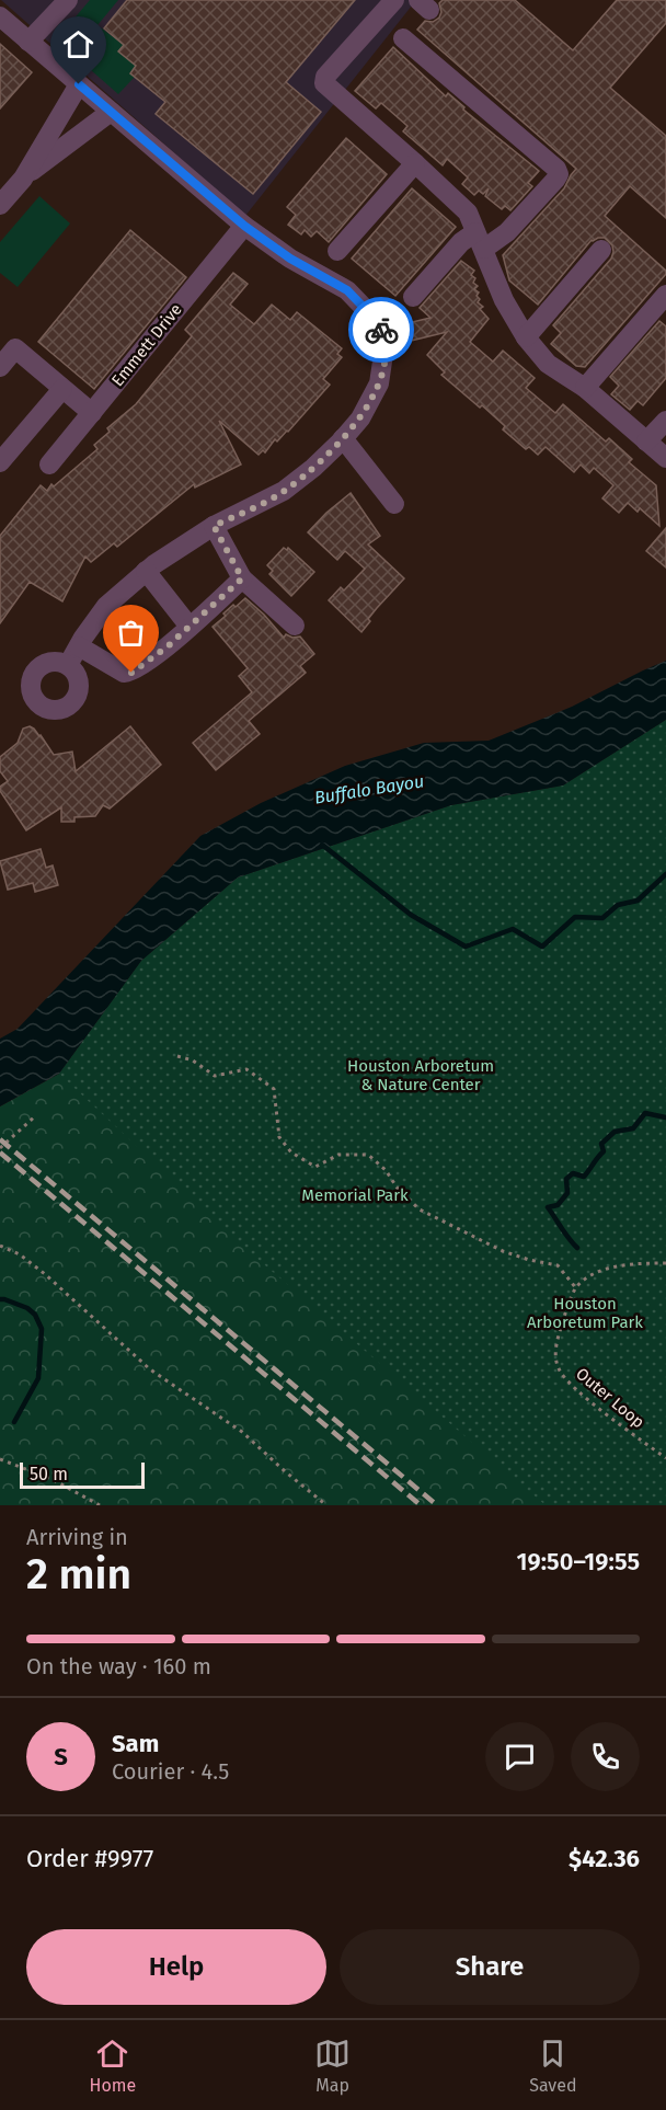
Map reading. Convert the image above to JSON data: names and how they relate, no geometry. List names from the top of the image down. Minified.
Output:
{"streets":{"street":["Emmett Drive"],"path":["Outer Loop"]},"water":["Buffalo Bayou"],"parks":["Houston Arboretum & Nature Center","Memorial Park","Houston Arboretum Park"],"scale_bar":"50 m","page":{"scale":"50 m","heading":["2 min","Arriving in","19:50–19:55"],"panel":["Sam","Courier · 4.5","Order #9977","$42.36"],"bar":"On the way · 160 m","round":"S","buttons":["Help","Share"],"tabs":["Home","Map","Saved"]}}
